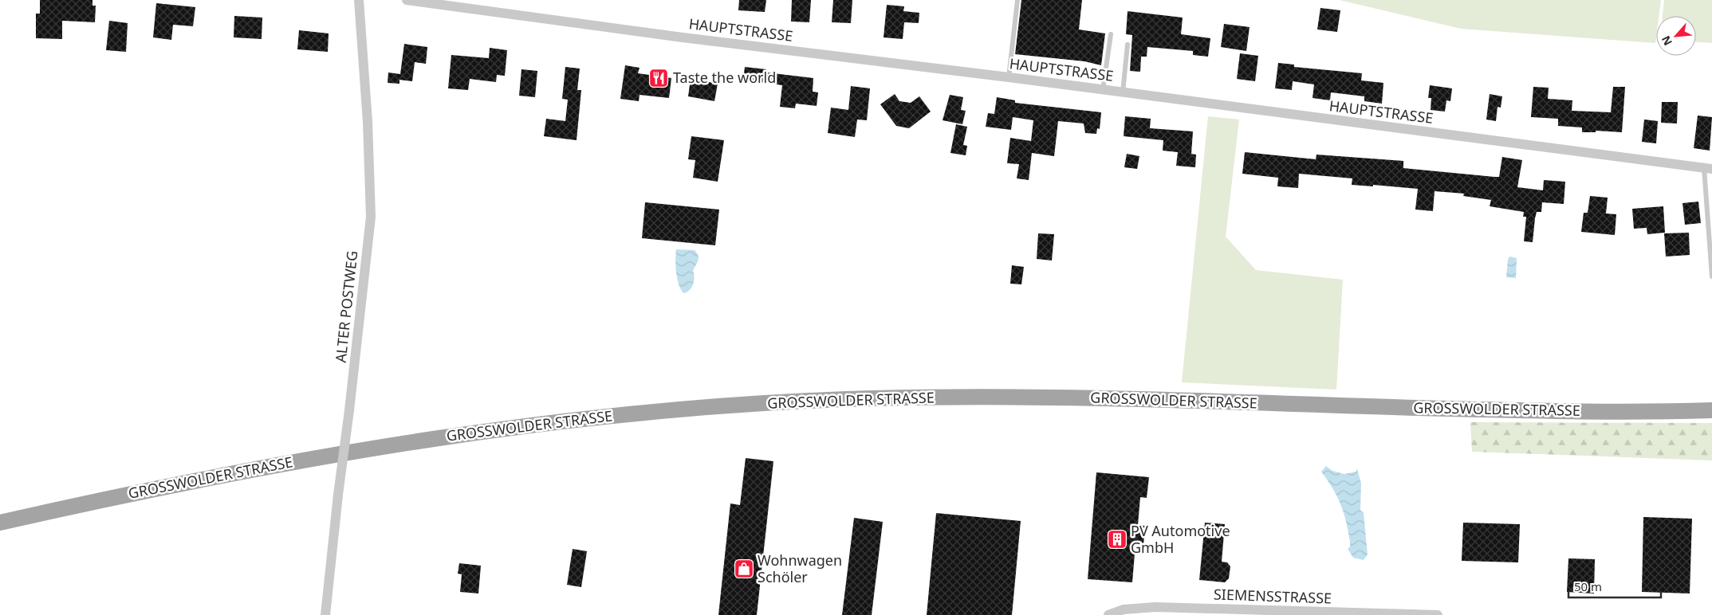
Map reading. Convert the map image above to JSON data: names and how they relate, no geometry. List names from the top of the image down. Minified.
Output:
{"streets":{"main road":["GROSSWOLDER STRASSE"],"street":["HAUPTSTRASSE","ALTER POSTWEG","SIEMENSSTRASSE"]},"places":{"restaurant":["Taste the world"],"building":["PV Automotive GmbH"],"shop":["Wohnwagen Schöler"]},"scale_bar":"50 m","north":"bottom left"}
